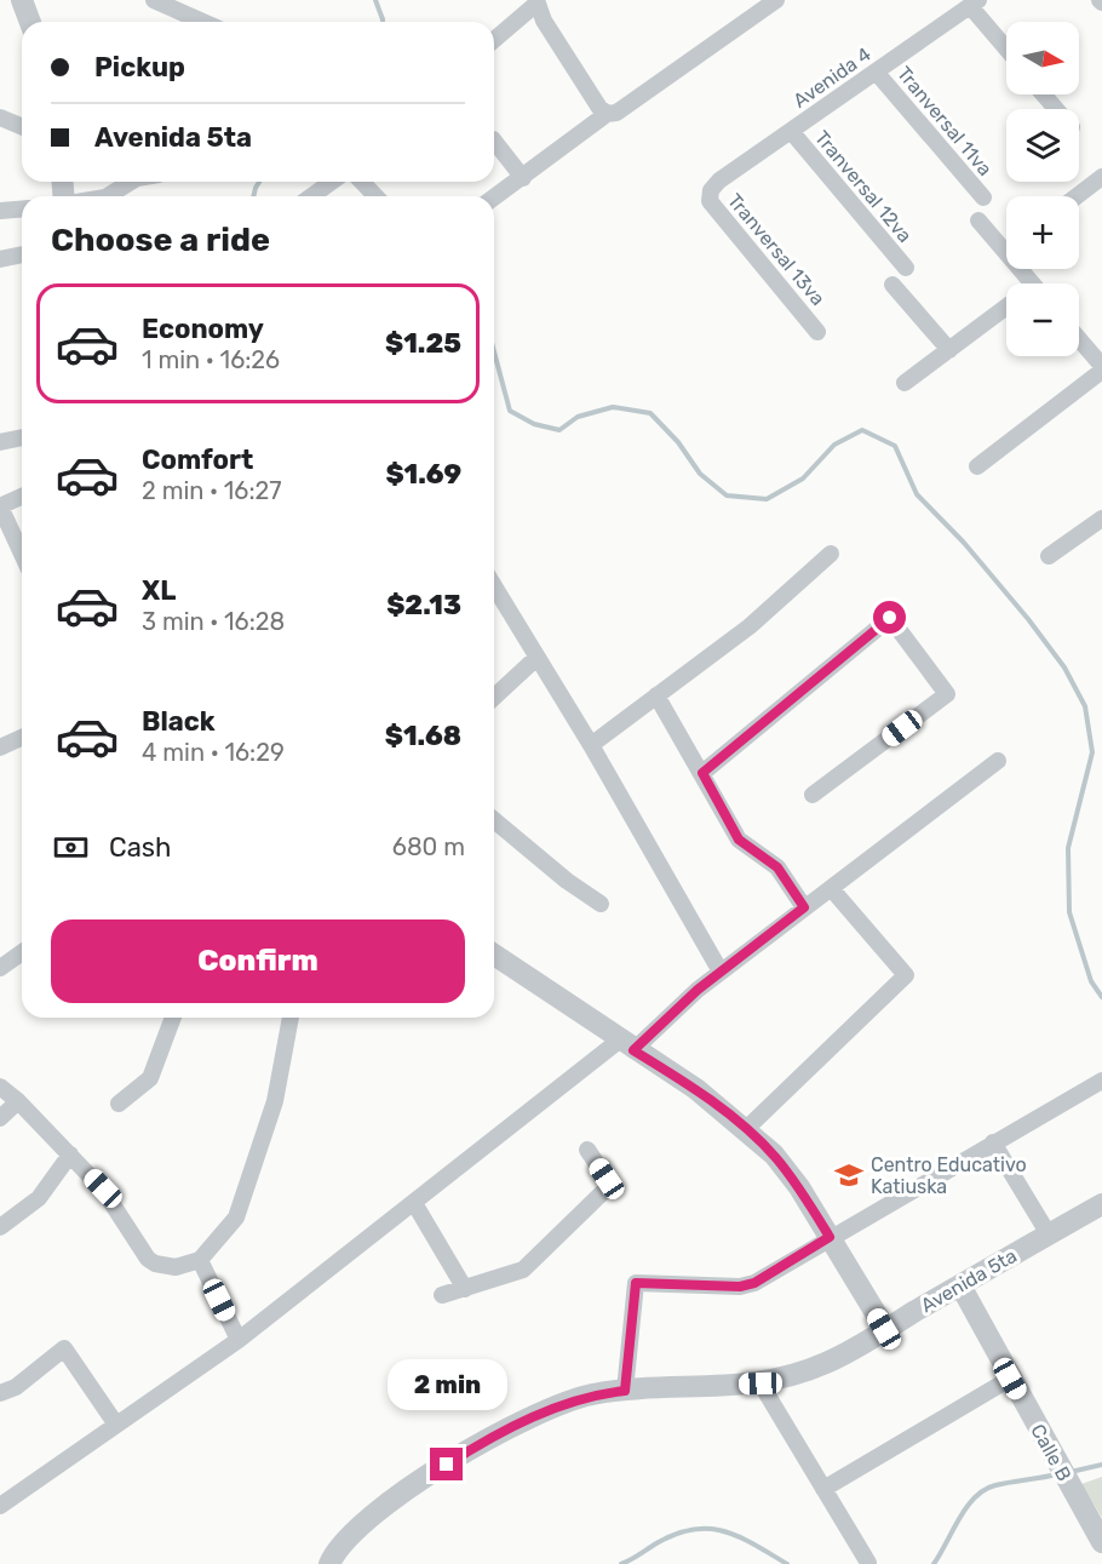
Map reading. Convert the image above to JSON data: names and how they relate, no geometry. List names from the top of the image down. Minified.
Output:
{"streets":{"street":["Avenida 4","Tranversal 11va","Tranversal 12va","Tranversal 13va","Avenida 5ta","Calle B"]},"crossings":[["Avenida 4","Tranversal 11va"],["Avenida 4","Tranversal 12va"],["Avenida 4","Tranversal 13va"],["Avenida 5ta","Calle B"]],"places":{"school or university":["Centro Educativo Katiuska"]},"north":"right","page":{"map_buttons":["+","−"],"banner":["Pickup","Avenida 5ta"],"heading":"Choose a ride","list":[{"name":"Economy","note":"1 min · 16:26","value":"$1.25"},{"name":"Comfort","note":"2 min · 16:27","value":"$1.69"},{"name":"XL","note":"3 min · 16:28","value":"$2.13"},{"name":"Black","note":"4 min · 16:29","value":"$1.68"}],"pay":["Cash","680 m"],"buttons":"Confirm","bubble":"2 min"}}
